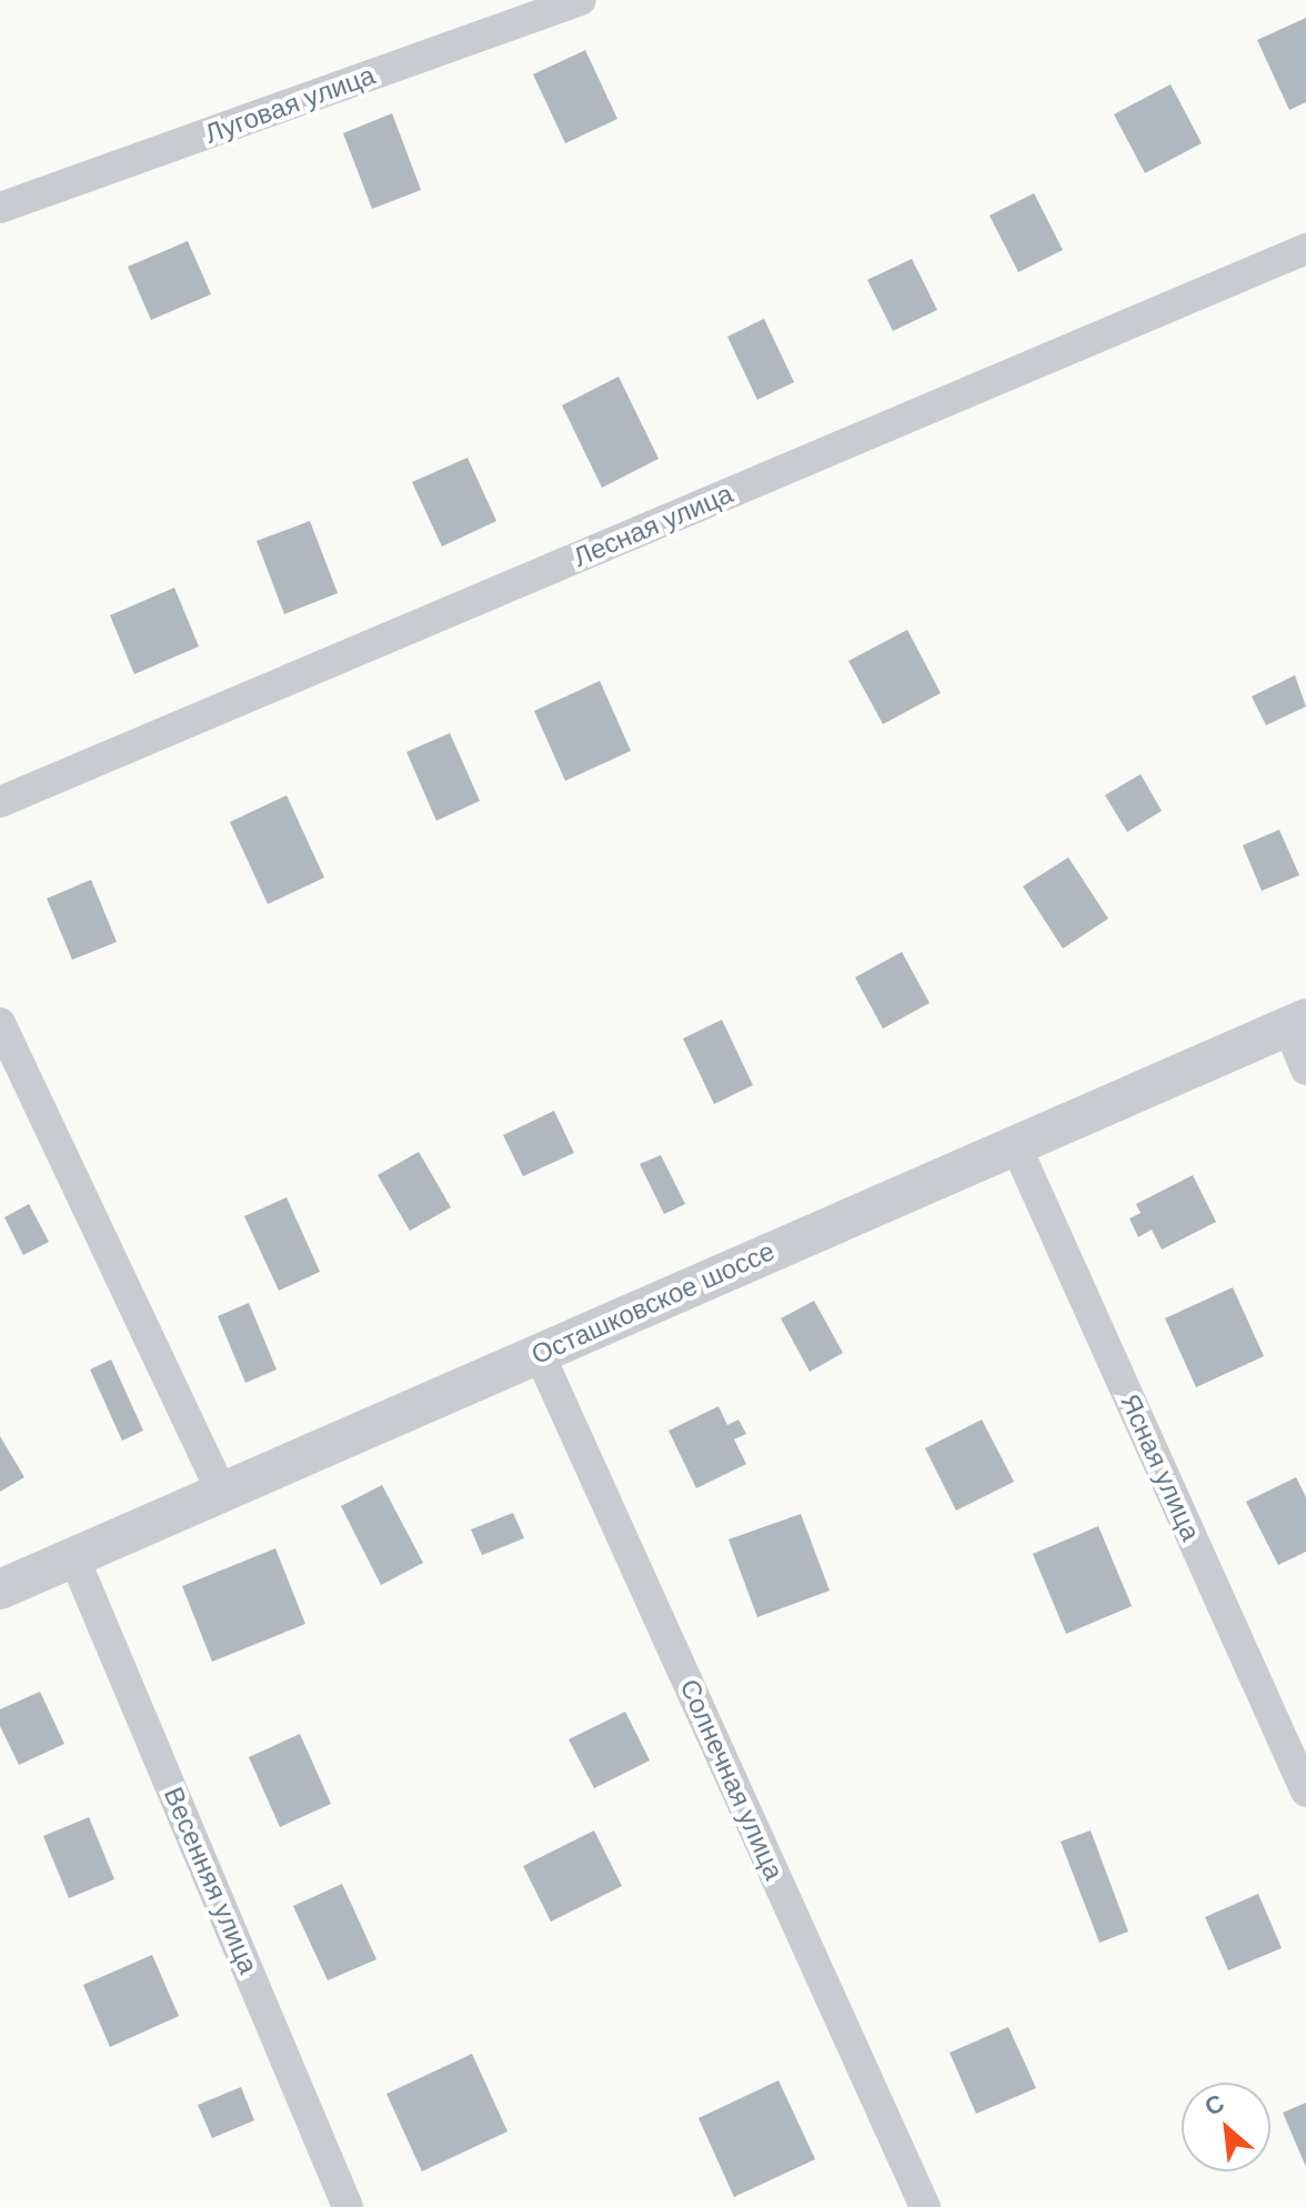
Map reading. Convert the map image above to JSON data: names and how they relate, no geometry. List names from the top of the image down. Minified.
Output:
{"streets":{"street":["Луговая улица","Лесная улица","Осташковское шоссе","Ясная улица","Солнечная улица","Весенняя улица"]},"crossings":[["Осташковское шоссе","Ясная улица"],["Осташковское шоссе","Солнечная улица"],["Осташковское шоссе","Весенняя улица"]],"north":"top left"}
